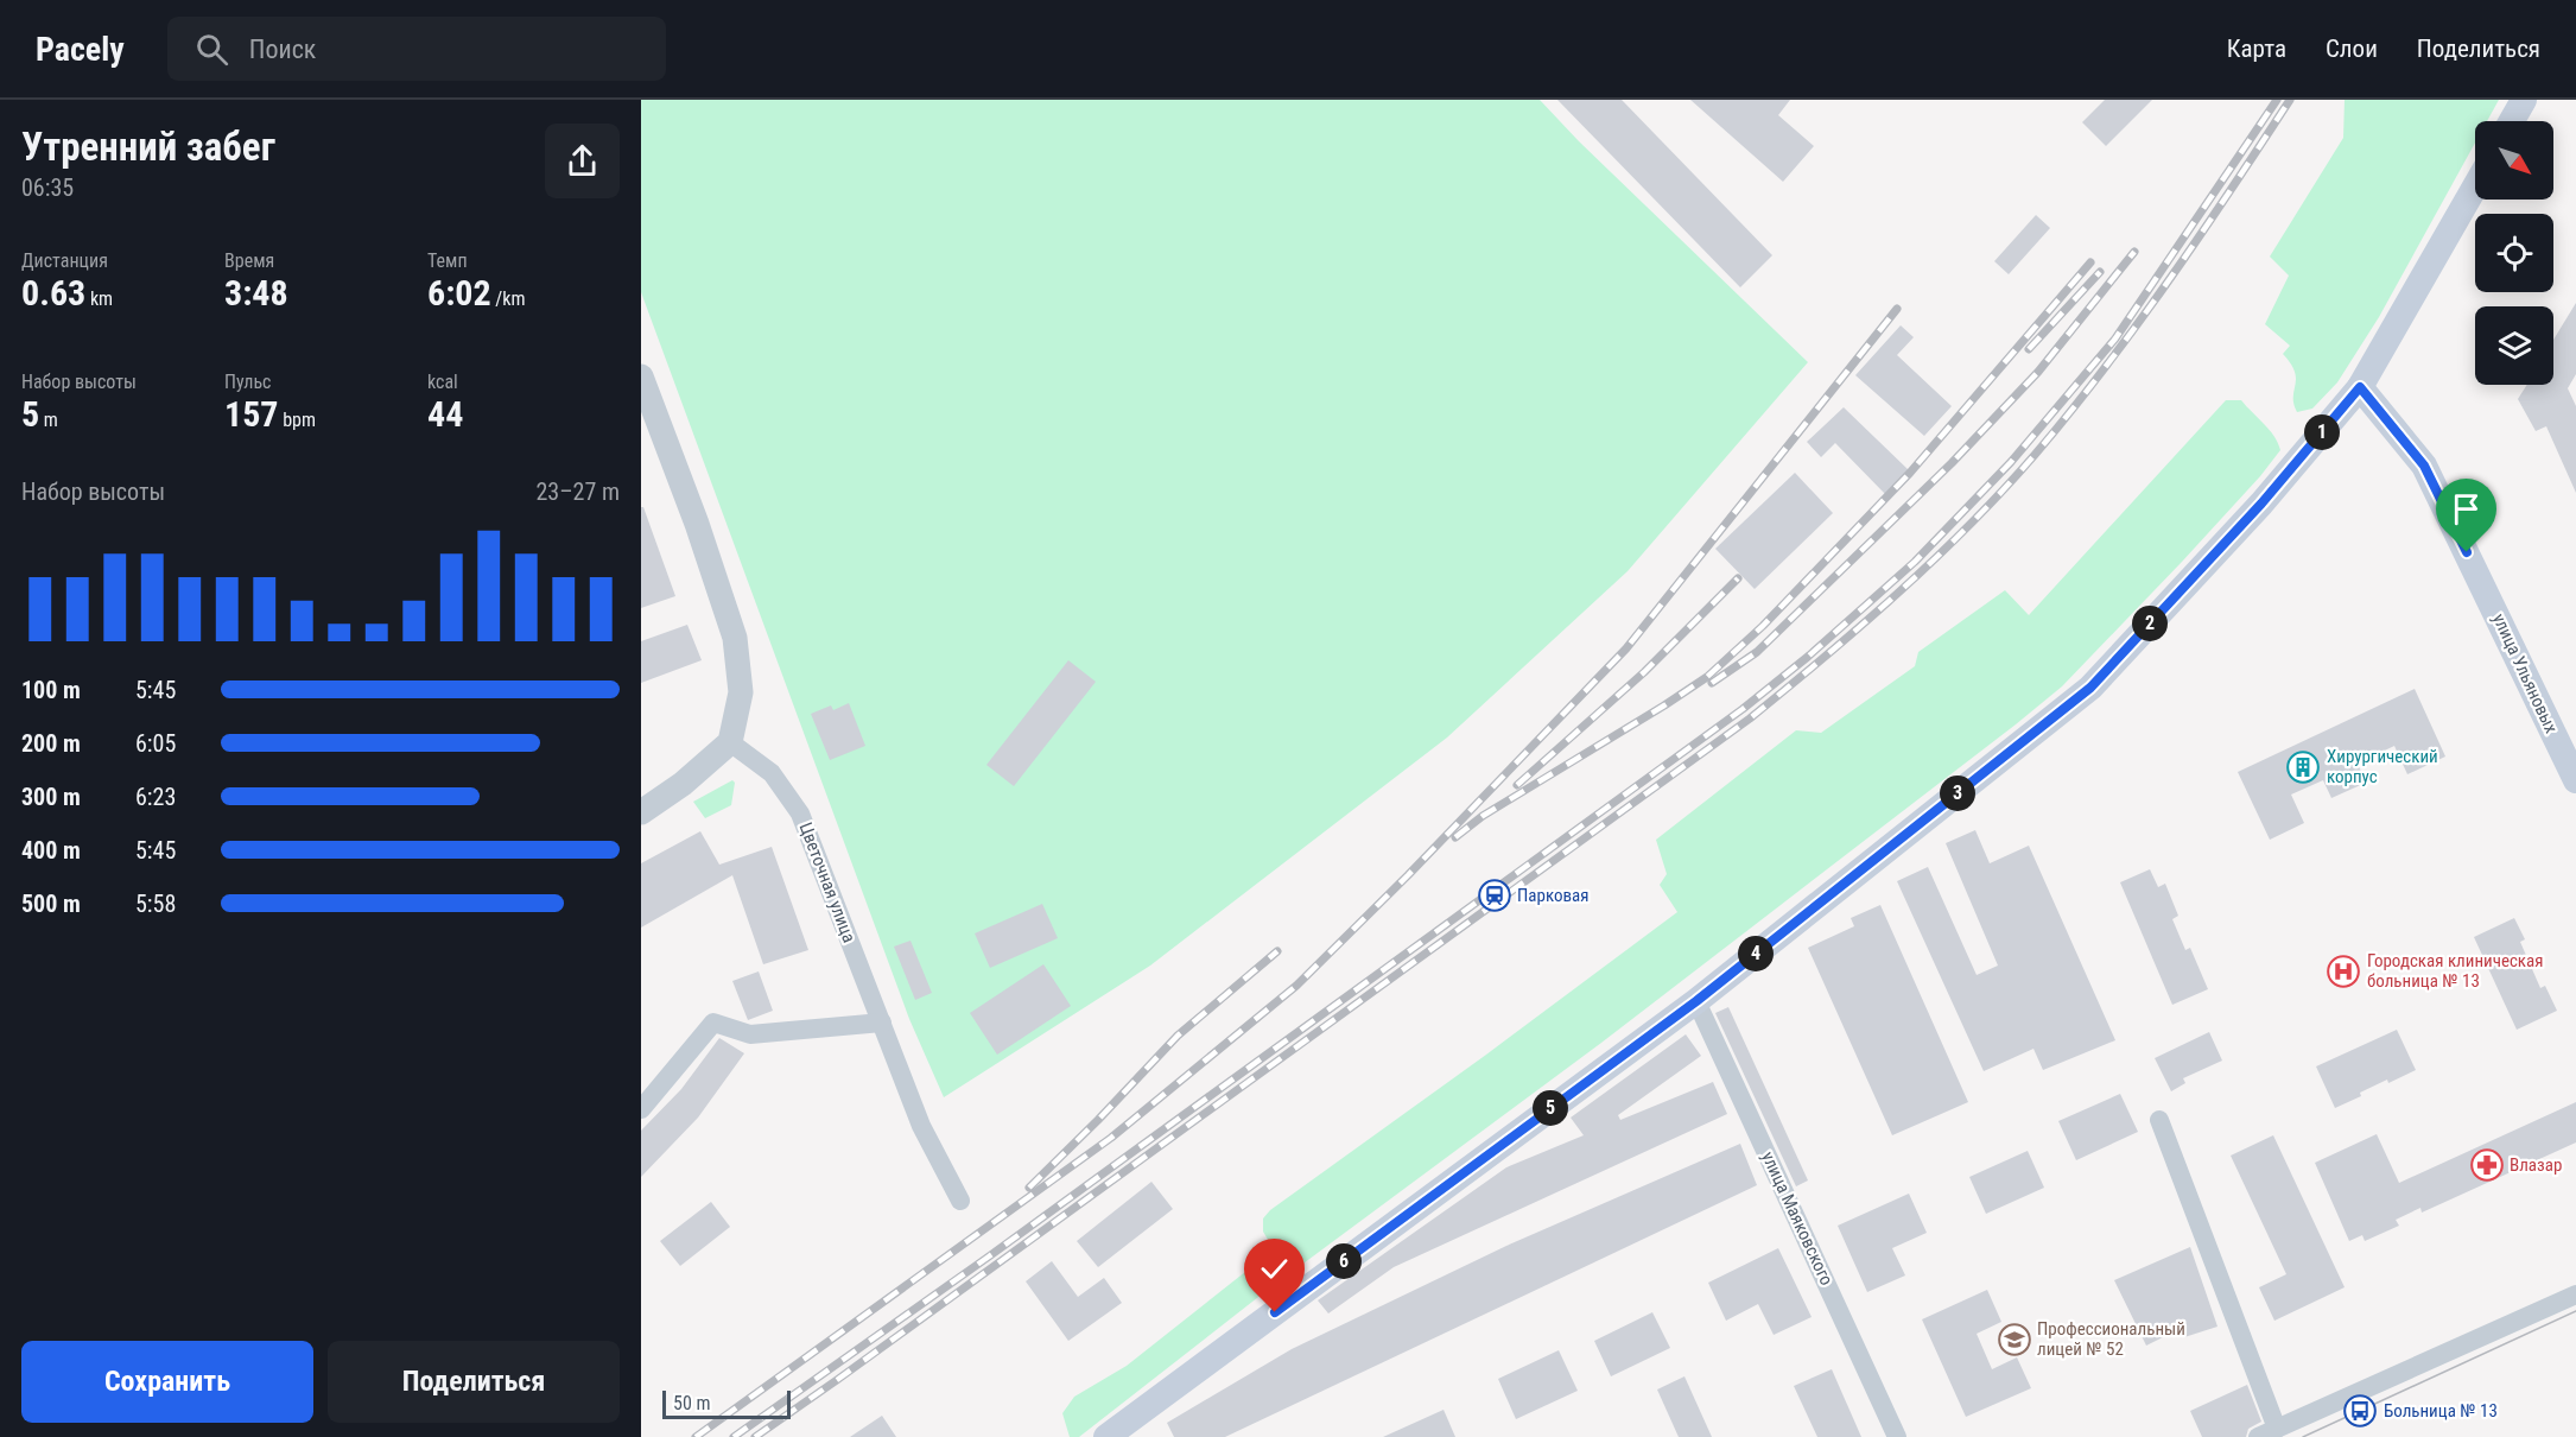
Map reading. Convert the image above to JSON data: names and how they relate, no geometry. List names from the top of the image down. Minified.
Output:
{"streets":{"main road":["улица Ульяновых"],"street":["Цветочная улица","улица Маяковского"]},"places":{"building":["Хирургический корпус"],"station":["Парковая"],"hospital":["Городская клиническая больница № 13"],"pharmacy":["Влазар"],"school or university":["Профессиональный лицей № 52"],"bus stop":["Больница № 13"]},"scale_bar":"50 m","north":"bottom right","page":{"header":"Pacely","search":"Поиск","nav":["Карта","Слои","Поделиться"],"heading":["Утренний забег","06:35"],"stats":[["Дистанция","0.63 km"],["Время","3:48"],["Темп","6:02 /km"],["Набор высоты","5 m"],["Пульс","157 bpm"],["kcal","44"]],"pins":["1","2","3","4","5","6"],"chart":["Набор высоты","23–27 m"],"list":[{"name":"100 m","note":"5:45"},{"name":"200 m","note":"6:05"},{"name":"300 m","note":"6:23"},{"name":"400 m","note":"5:45"},{"name":"500 m","note":"5:58"}],"buttons":["Сохранить","Поделиться"],"scale":"50 m"}}
